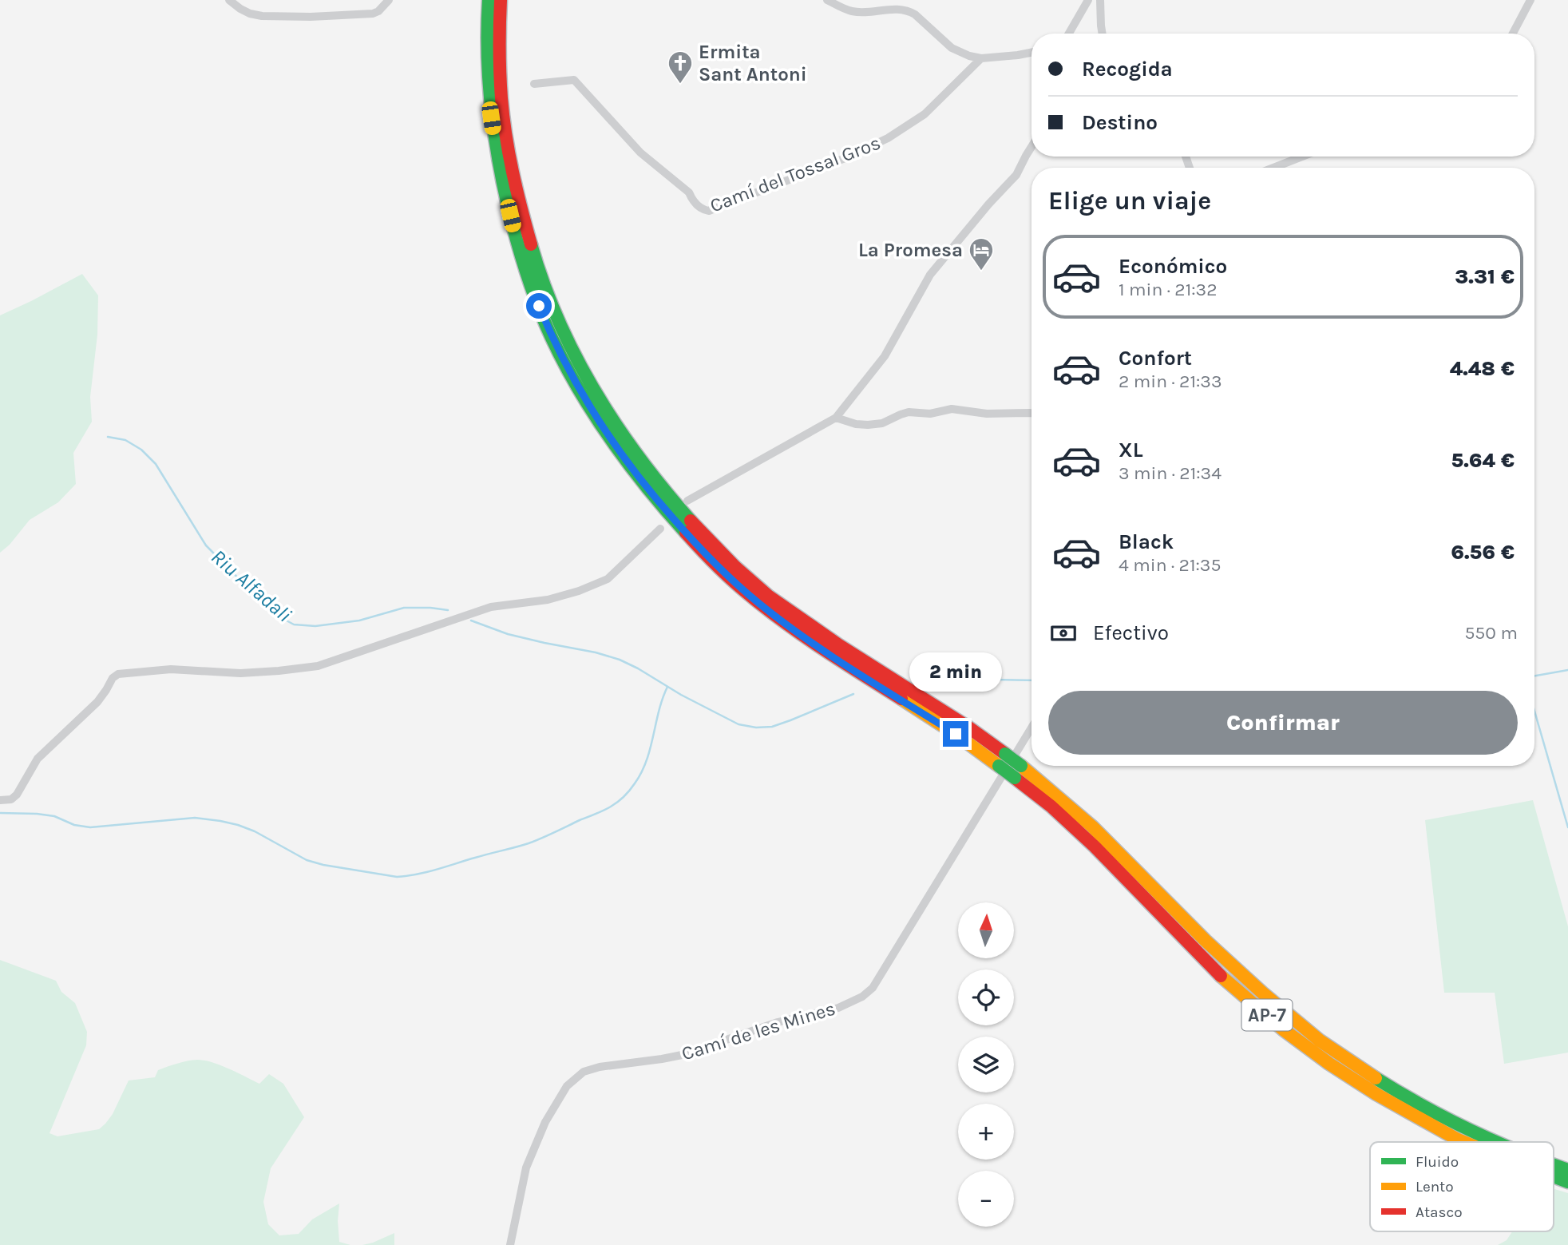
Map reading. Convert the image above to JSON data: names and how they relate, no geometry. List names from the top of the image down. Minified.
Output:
{"streets":{"highway":["AP-7"],"street":["Camí del Tossal Gros","Camí de les Mines"]},"crossings":[["AP-7","Camí de les Mines"]],"water":["Riu Alfadali"],"places":{"church":["Ermita Sant Antoni"],"hotel":["La Promesa"]},"legend":["Fluido","Lento","Atasco"],"north":"top","page":{"banner":["Recogida","Destino"],"heading":"Elige un viaje","list":[{"name":"Económico","note":"1 min · 21:32","value":"3.31 €"},{"name":"Confort","note":"2 min · 21:33","value":"4.48 €"},{"name":"XL","note":"3 min · 21:34","value":"5.64 €"},{"name":"Black","note":"4 min · 21:35","value":"6.56 €"}],"pay":["Efectivo","550 m"],"bubble":"2 min","buttons":"Confirmar","map_buttons":["+","−"]}}
